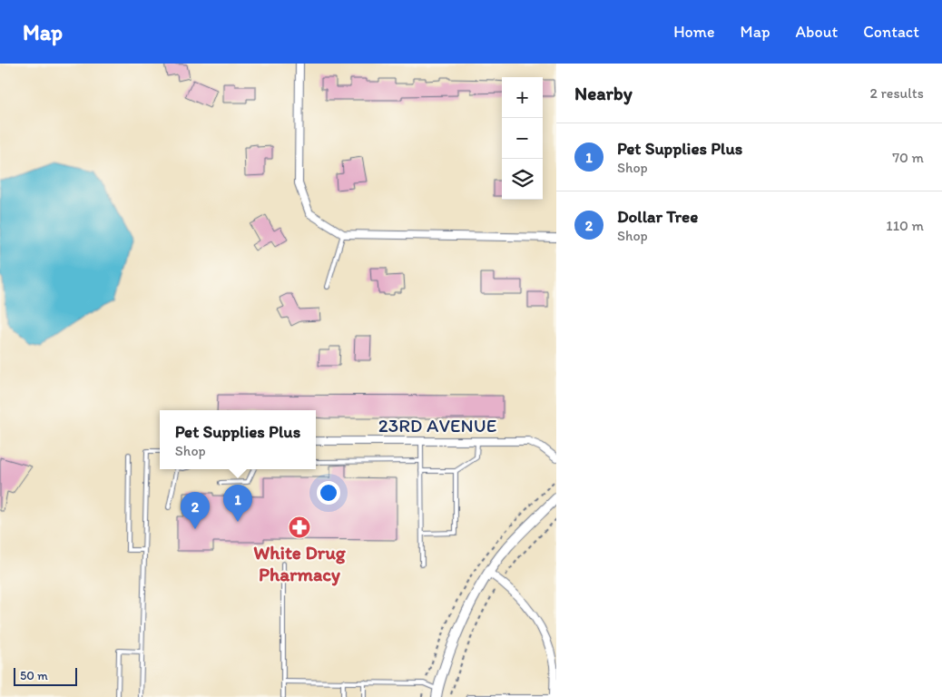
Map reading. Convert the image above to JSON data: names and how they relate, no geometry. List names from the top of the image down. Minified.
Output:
{"streets":{"street":["23RD AVENUE"]},"places":{"pharmacy":["White Drug Pharmacy"]},"scale_bar":"50 m","page":{"header":"Map","nav":["Home","Map","About","Contact"],"heading":["Nearby","2 results"],"map_buttons":["+","−"],"list":[{"mark":"1","name":"Pet Supplies Plus","note":"Shop","value":"70 m"},{"mark":"2","name":"Dollar Tree","note":"Shop","value":"110 m"}],"popup":["Pet Supplies Plus","Shop"],"pins":["1","2"],"scale":"50 m"}}
